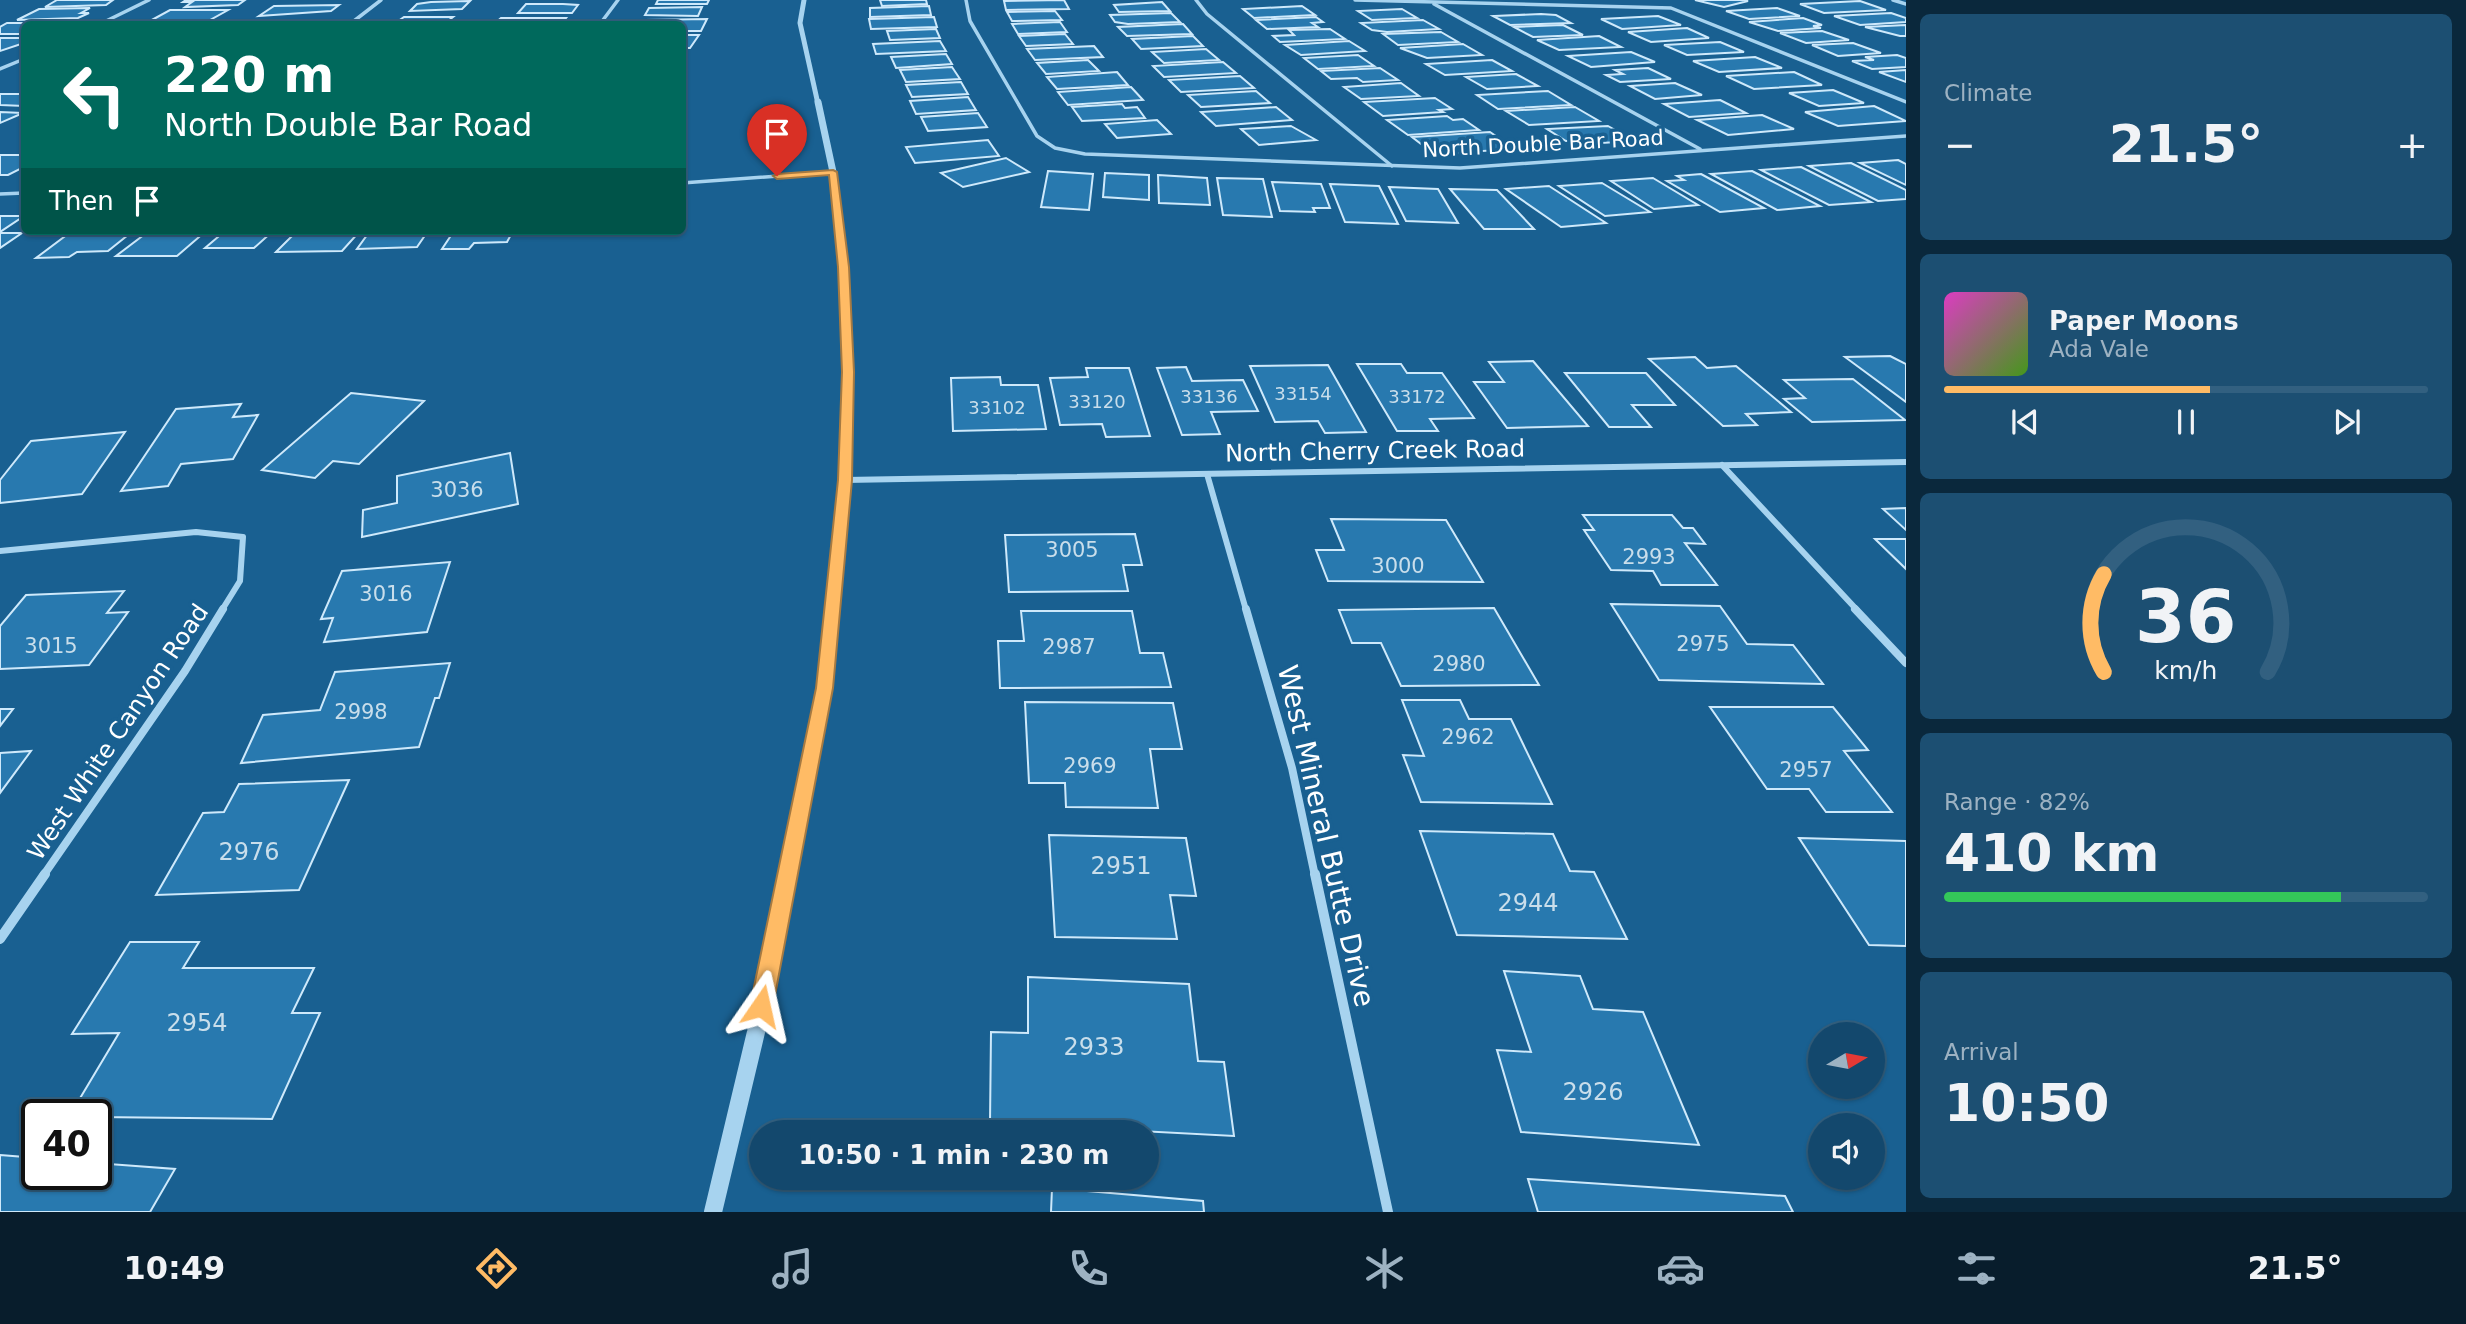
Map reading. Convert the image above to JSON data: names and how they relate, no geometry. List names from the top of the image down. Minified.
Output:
{"streets":{"street":["North Double Bar Road","North Cherry Creek Road","West White Canyon Road","West Mineral Butte Drive"]},"crossings":[["North Cherry Creek Road","West Mineral Butte Drive"]],"house_numbers":["33154","33136","33172","33120","33102","3036","3005","2993","3000","3016","2975","3015","2987","2980","2998","2962","2969","2957","2976","2951","2944","2954","2933","2926"],"north":"right","page":{"tile":["Climate",["Range · 82%","410 km"],["Arrival","10:50"]],"turn":["220 m","North Double Bar Road"],"heat":["−","21.5°","+"],"then":"Then","song":["Paper Moons","Ada Vale"],"limit":"40","trip":"10:50 · 1 min · 230 m","tabs":["10:49","21.5°"],"gauge":["36","km/h"]}}
